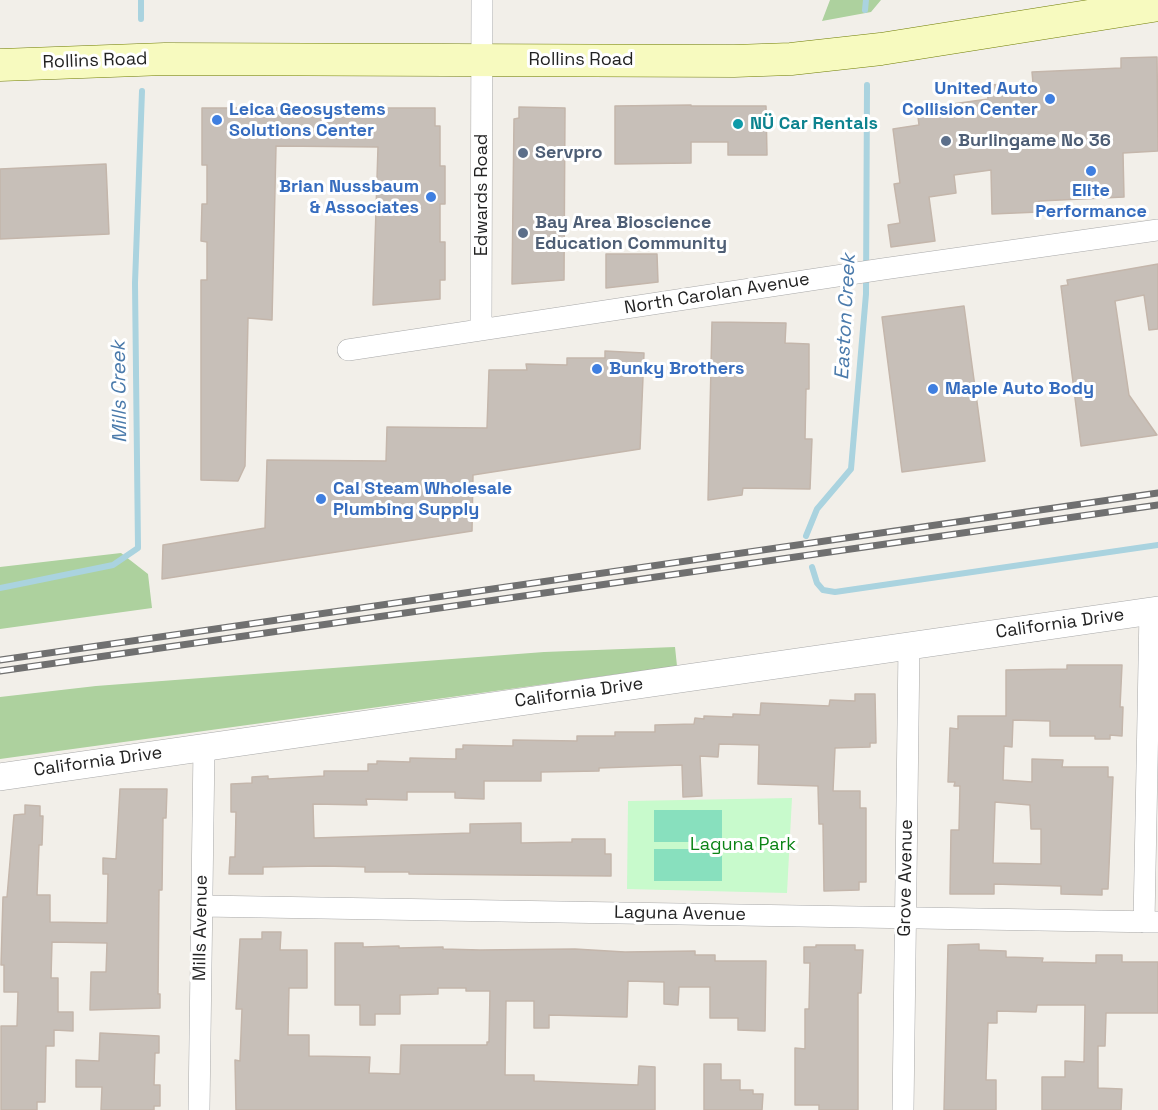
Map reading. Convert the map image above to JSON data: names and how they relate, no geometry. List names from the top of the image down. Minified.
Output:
{"streets":{"main road":["Rollins Road"],"street":["Edwards Road","North Carolan Avenue","California Drive","Grove Avenue","Laguna Avenue","Mills Avenue"]},"crossings":[["Rollins Road","Edwards Road"],["Edwards Road","North Carolan Avenue"],["California Drive","Grove Avenue"],["California Drive","Mills Avenue"],["Grove Avenue","Laguna Avenue"],["Laguna Avenue","Mills Avenue"]],"water":["Easton Creek","Mills Creek"],"parks":["Laguna Park"],"places":["United Auto Collision Center","Leica Geosystems Solutions Center","NÜ Car Rentals","Burlingame No 36","Servpro","Elite Performance","Brian Nussbaum & Associates","Bay Area Bioscience Education Community","Bunky Brothers","Maple Auto Body","Cal Steam Wholesale Plumbing Supply"]}
